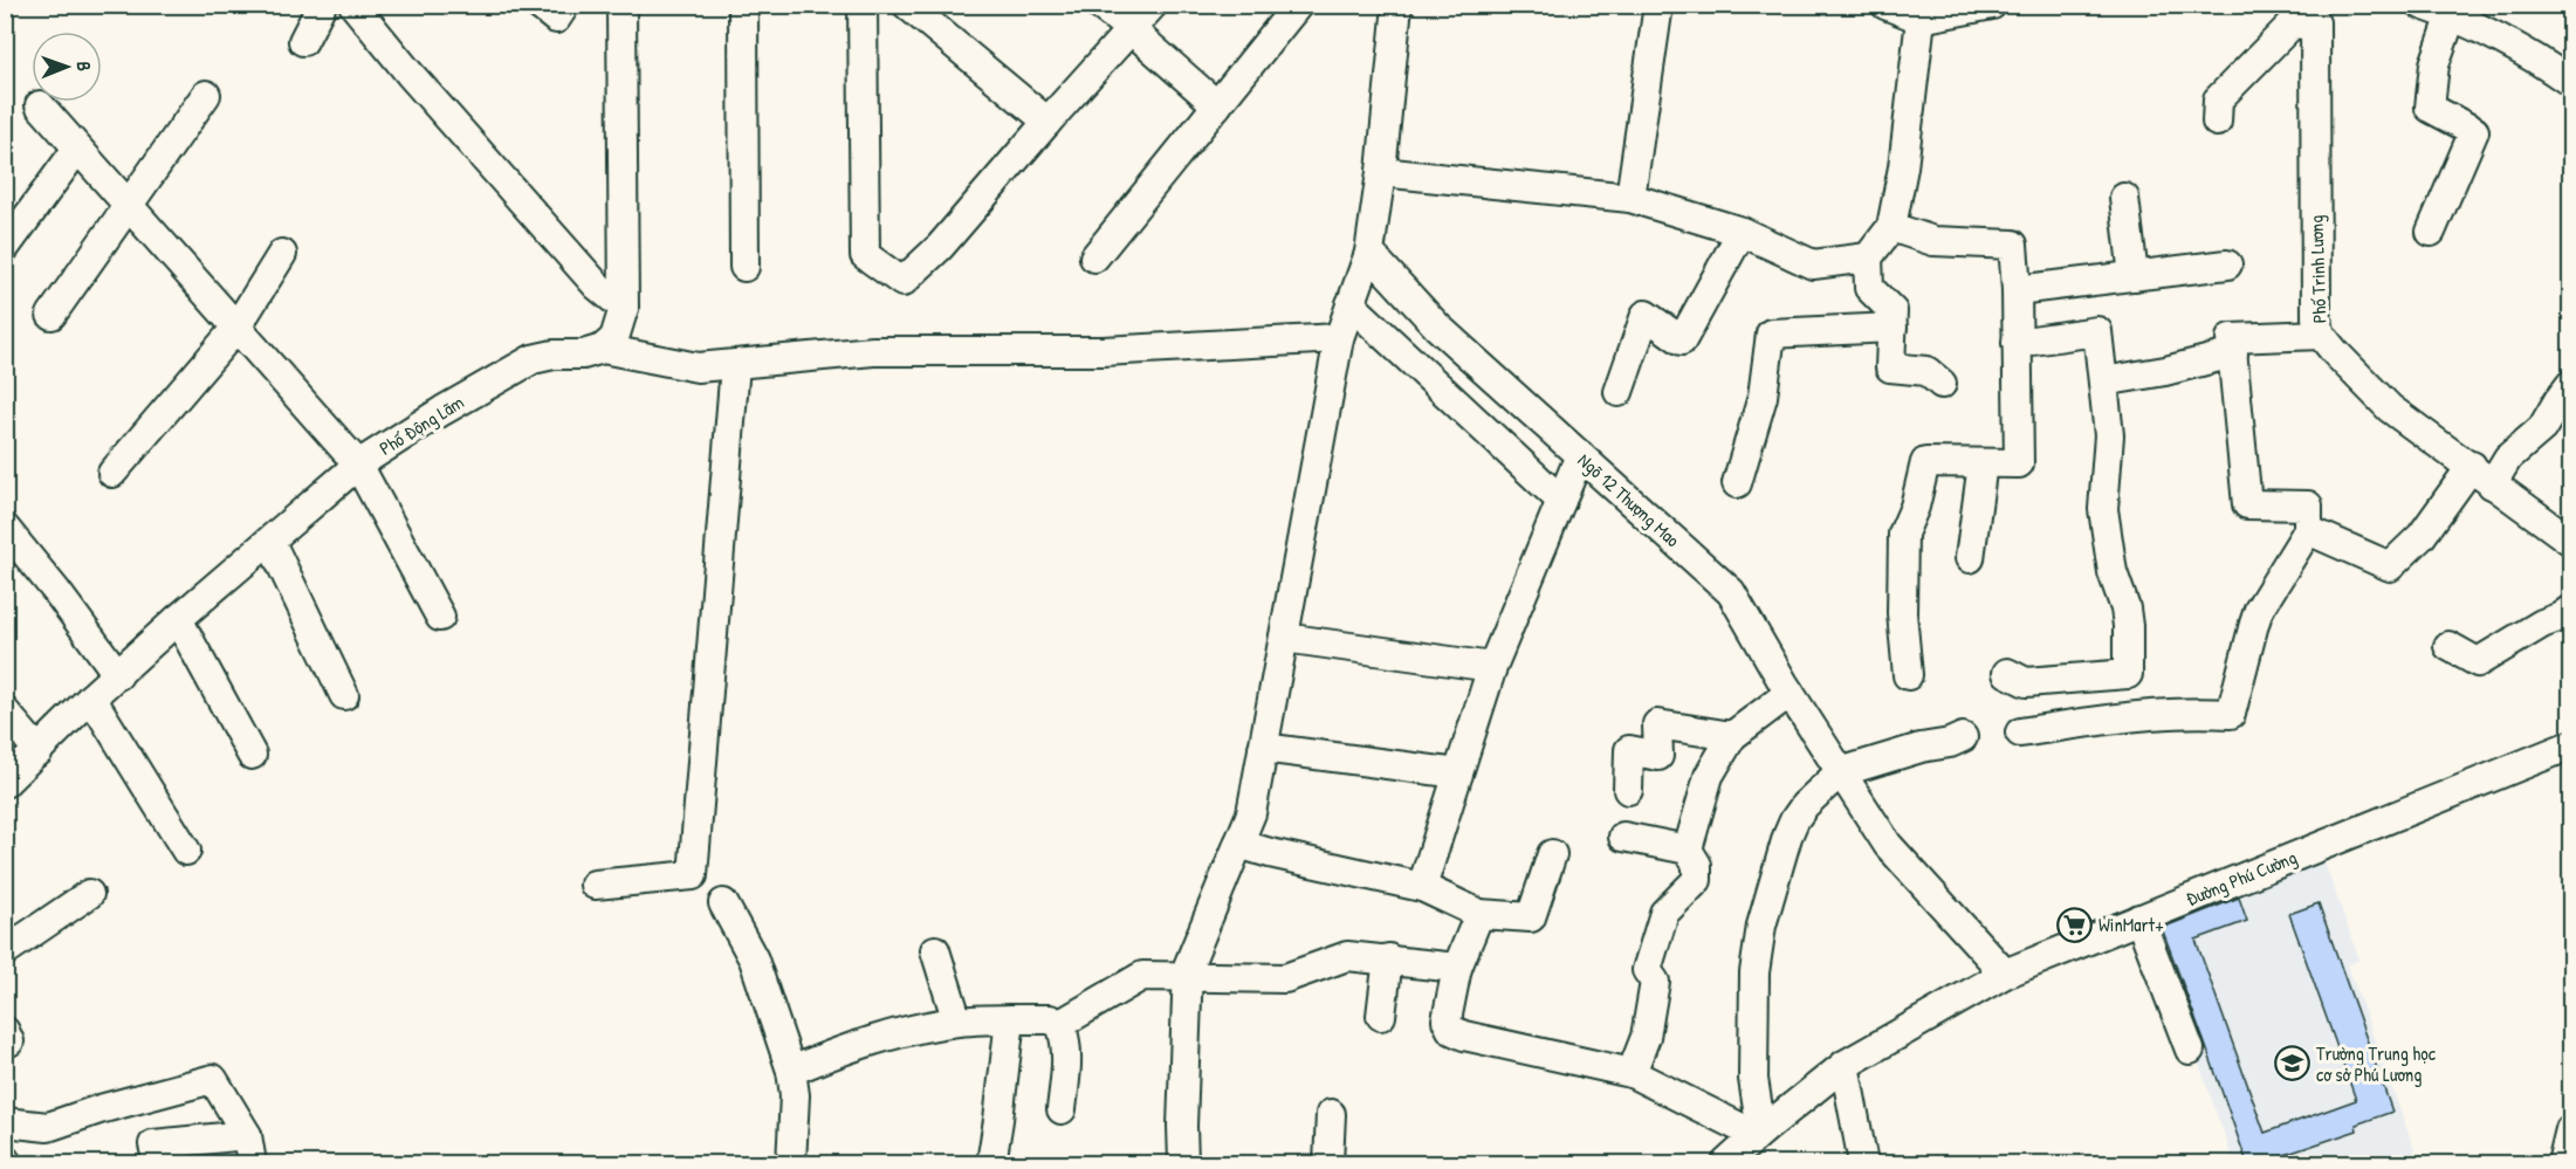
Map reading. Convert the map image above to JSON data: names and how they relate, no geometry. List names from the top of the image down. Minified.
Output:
{"streets":{"street":["Phố Trinh Lương","Phố Động Lãm","Ngõ 12 Thượng Mao","Đường Phú Cường"]},"crossings":[["Ngõ 12 Thượng Mao","Đường Phú Cường"]],"places":{"supermarket":["WinMart+"],"school or university":["Trường Trung học cơ sở Phú Lương"]},"north":"right"}
